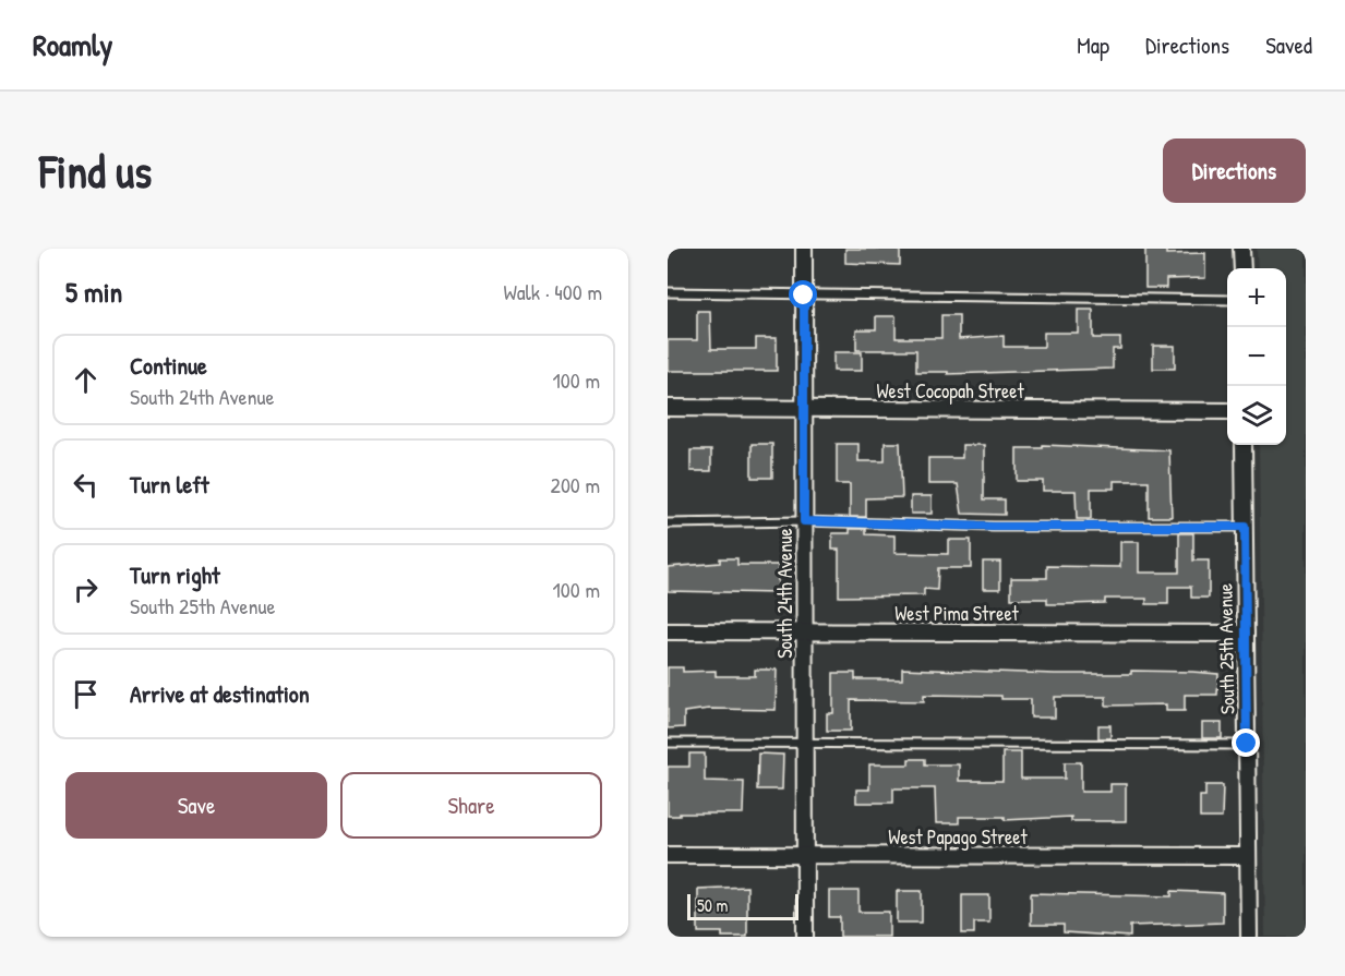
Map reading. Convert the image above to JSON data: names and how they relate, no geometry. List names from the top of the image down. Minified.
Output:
{"streets":{"street":["West Cocopah Street","South 24th Avenue","West Pima Street","South 25th Avenue","West Papago Street"]},"crossings":[["West Cocopah Street","South 24th Avenue"],["South 24th Avenue","West Pima Street"],["South 24th Avenue","West Papago Street"],["West Pima Street","South 25th Avenue"],["South 25th Avenue","West Papago Street"]],"scale_bar":"50 m","page":{"header":"Roamly","nav":["Map","Directions","Saved"],"buttons":["Directions",["Save","Share"]],"title":"Find us","heading":["5 min","Walk · 400 m"],"map_buttons":["+","−"],"list":[["Continue","South 24th Avenue","100 m"],["Turn left","200 m"],["Turn right","South 25th Avenue","100 m"],"Arrive at destination"],"scale":"50 m"}}
